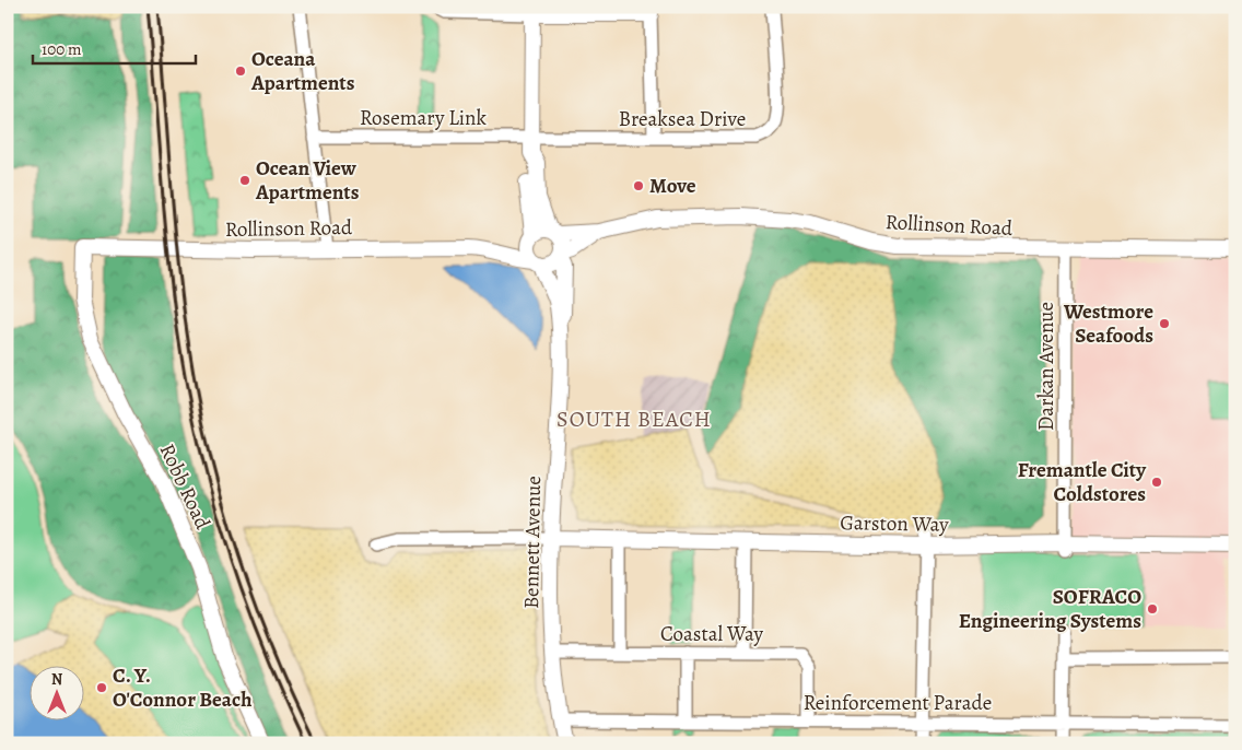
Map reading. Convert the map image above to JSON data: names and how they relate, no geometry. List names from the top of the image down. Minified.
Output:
{"streets":{"street":["Rosemary Link","Breaksea Drive","Rollinson Road","Darkan Avenue","Robb Road","Garston Way","Bennett Avenue","Coastal Way","Reinforcement Parade"]},"crossings":[["Rosemary Link","Breaksea Drive"],["Rollinson Road","Darkan Avenue"],["Rollinson Road","Robb Road"],["Rollinson Road","Bennett Avenue"],["Darkan Avenue","Garston Way"],["Garston Way","Bennett Avenue"],["Bennett Avenue","Coastal Way"],["Bennett Avenue","Reinforcement Parade"],["Coastal Way","Reinforcement Parade"]],"districts":["SOUTH BEACH"],"places":["Oceana Apartments","Ocean View Apartments","Move","Westmore Seafoods","Fremantle City Coldstores","SOFRACO Engineering Systems","C. Y. O'Connor Beach"],"scale_bar":"100 m","north":"top"}
